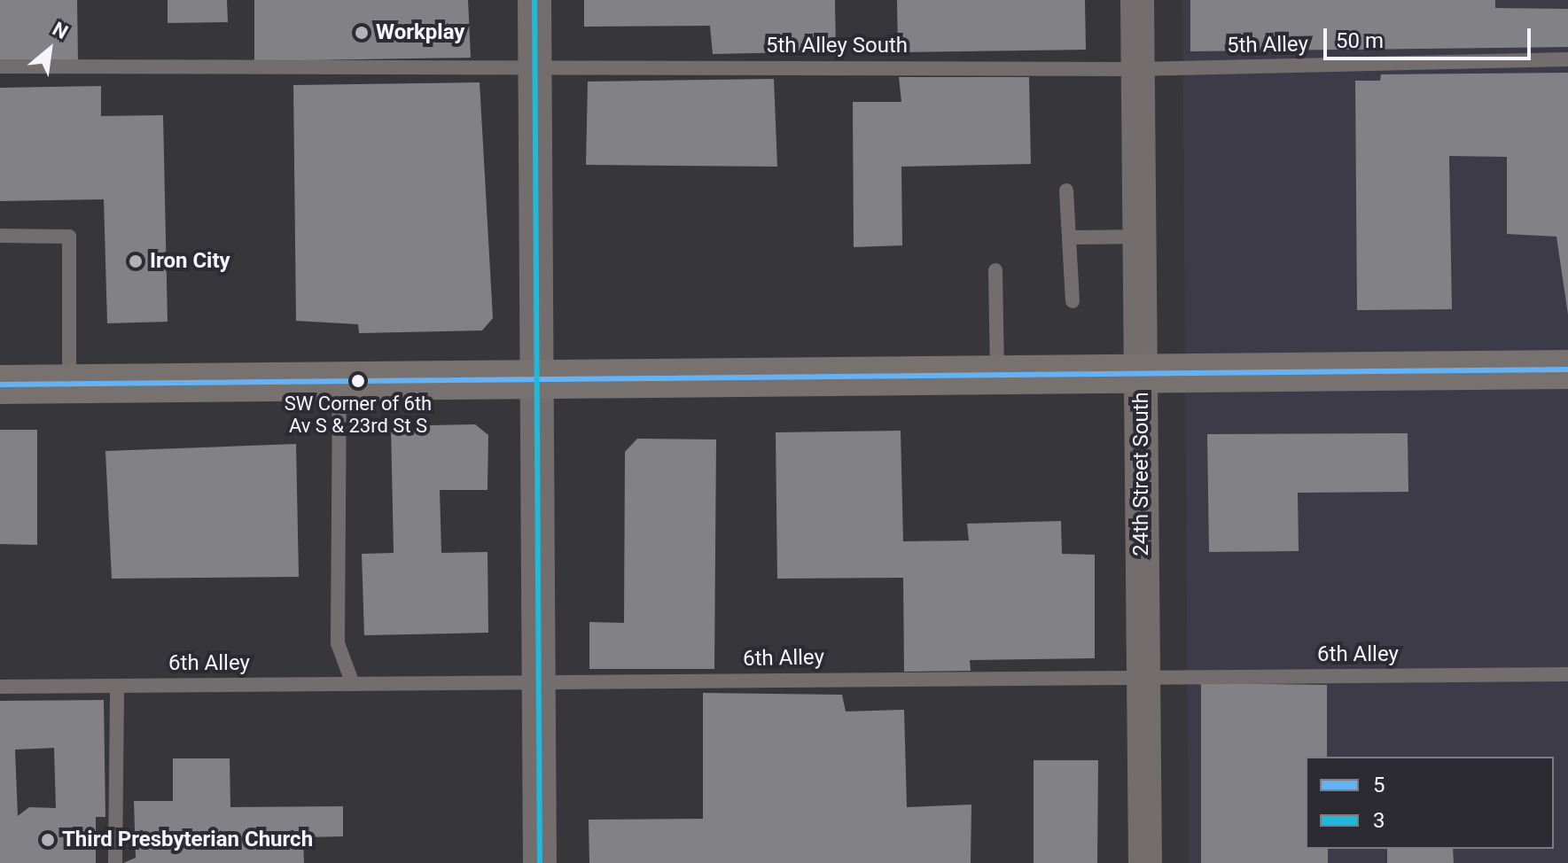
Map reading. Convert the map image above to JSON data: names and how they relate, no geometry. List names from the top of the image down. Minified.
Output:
{"streets":{"street":["24th Street South"],"lane":["5th Alley","5th Alley South","6th Alley"]},"crossings":[["5th Alley","5th Alley South"],["5th Alley","24th Street South"],["5th Alley South","24th Street South"],["24th Street South","6th Alley"]],"places":["Workplay","Iron City","SW Corner of 6th Av S & 23rd St S","Third Presbyterian Church"],"lines":["transit line 3","transit line 5"],"legend":["5","3"],"scale_bar":"50 m","north":"top right"}
